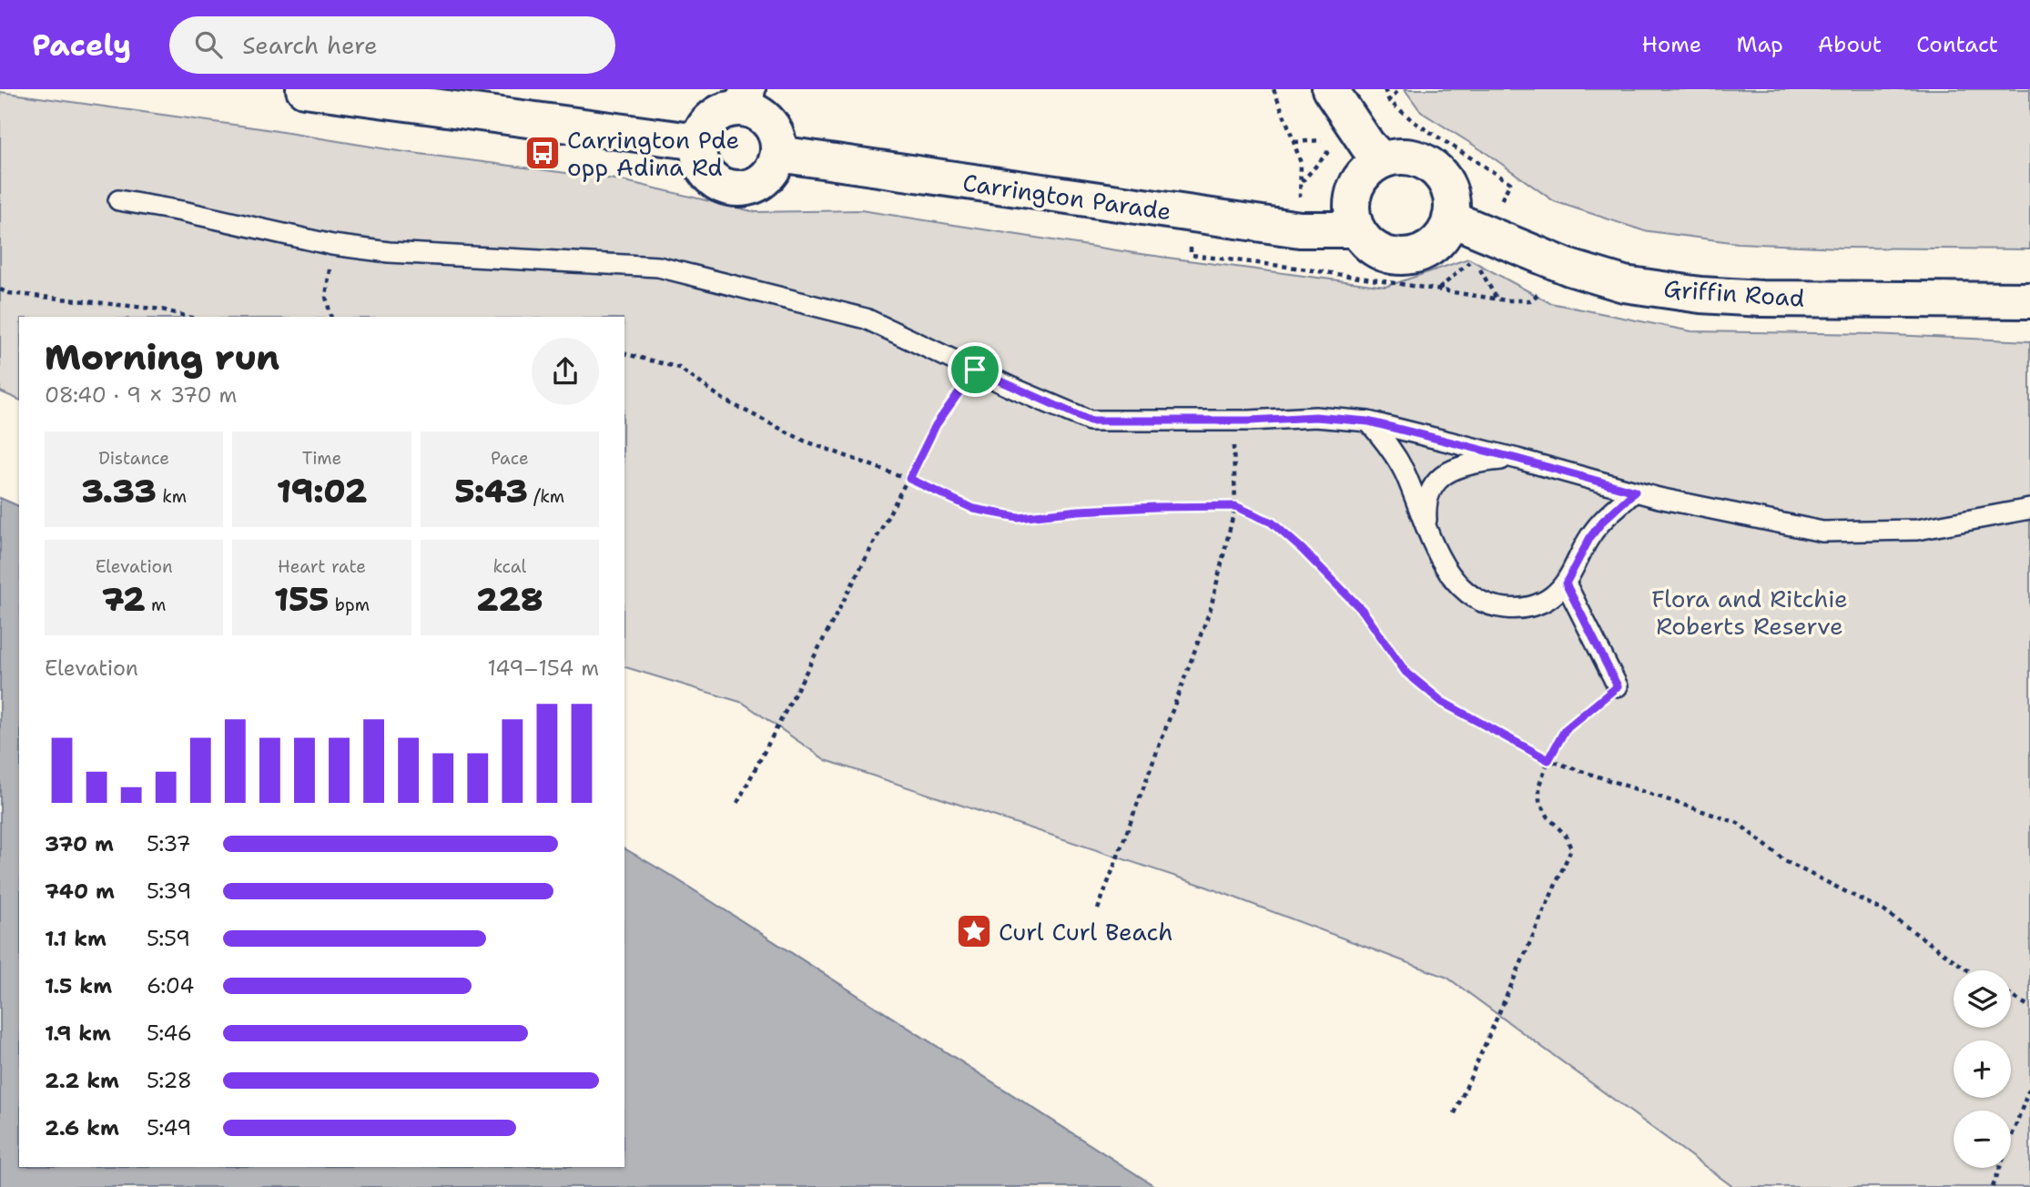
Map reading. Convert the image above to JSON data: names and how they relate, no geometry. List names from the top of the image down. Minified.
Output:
{"streets":{"street":["Carrington Parade","Griffin Road"]},"crossings":[["Carrington Parade","Griffin Road"]],"parks":["Flora and Ritchie Roberts Reserve"],"places":{"bus stop":["Carrington Pde opp Adina Rd"],"place":["Curl Curl Beach"]},"page":{"header":"Pacely","search":"Search here","nav":["Home","Map","About","Contact"],"heading":["Morning run","08:40 · 9 × 370 m"],"stats":[["Distance","3.33 km"],["Time","19:02"],["Pace","5:43 /km"],["Elevation","72 m"],["Heart rate","155 bpm"],["kcal","228"]],"chart":["Elevation","149–154 m"],"list":[{"name":"370 m","note":"5:37"},{"name":"740 m","note":"5:39"},{"name":"1.1 km","note":"5:59"},{"name":"1.5 km","note":"6:04"},{"name":"1.9 km","note":"5:46"},{"name":"2.2 km","note":"5:28"},{"name":"2.6 km","note":"5:49"}],"map_buttons":["+","−"]}}
